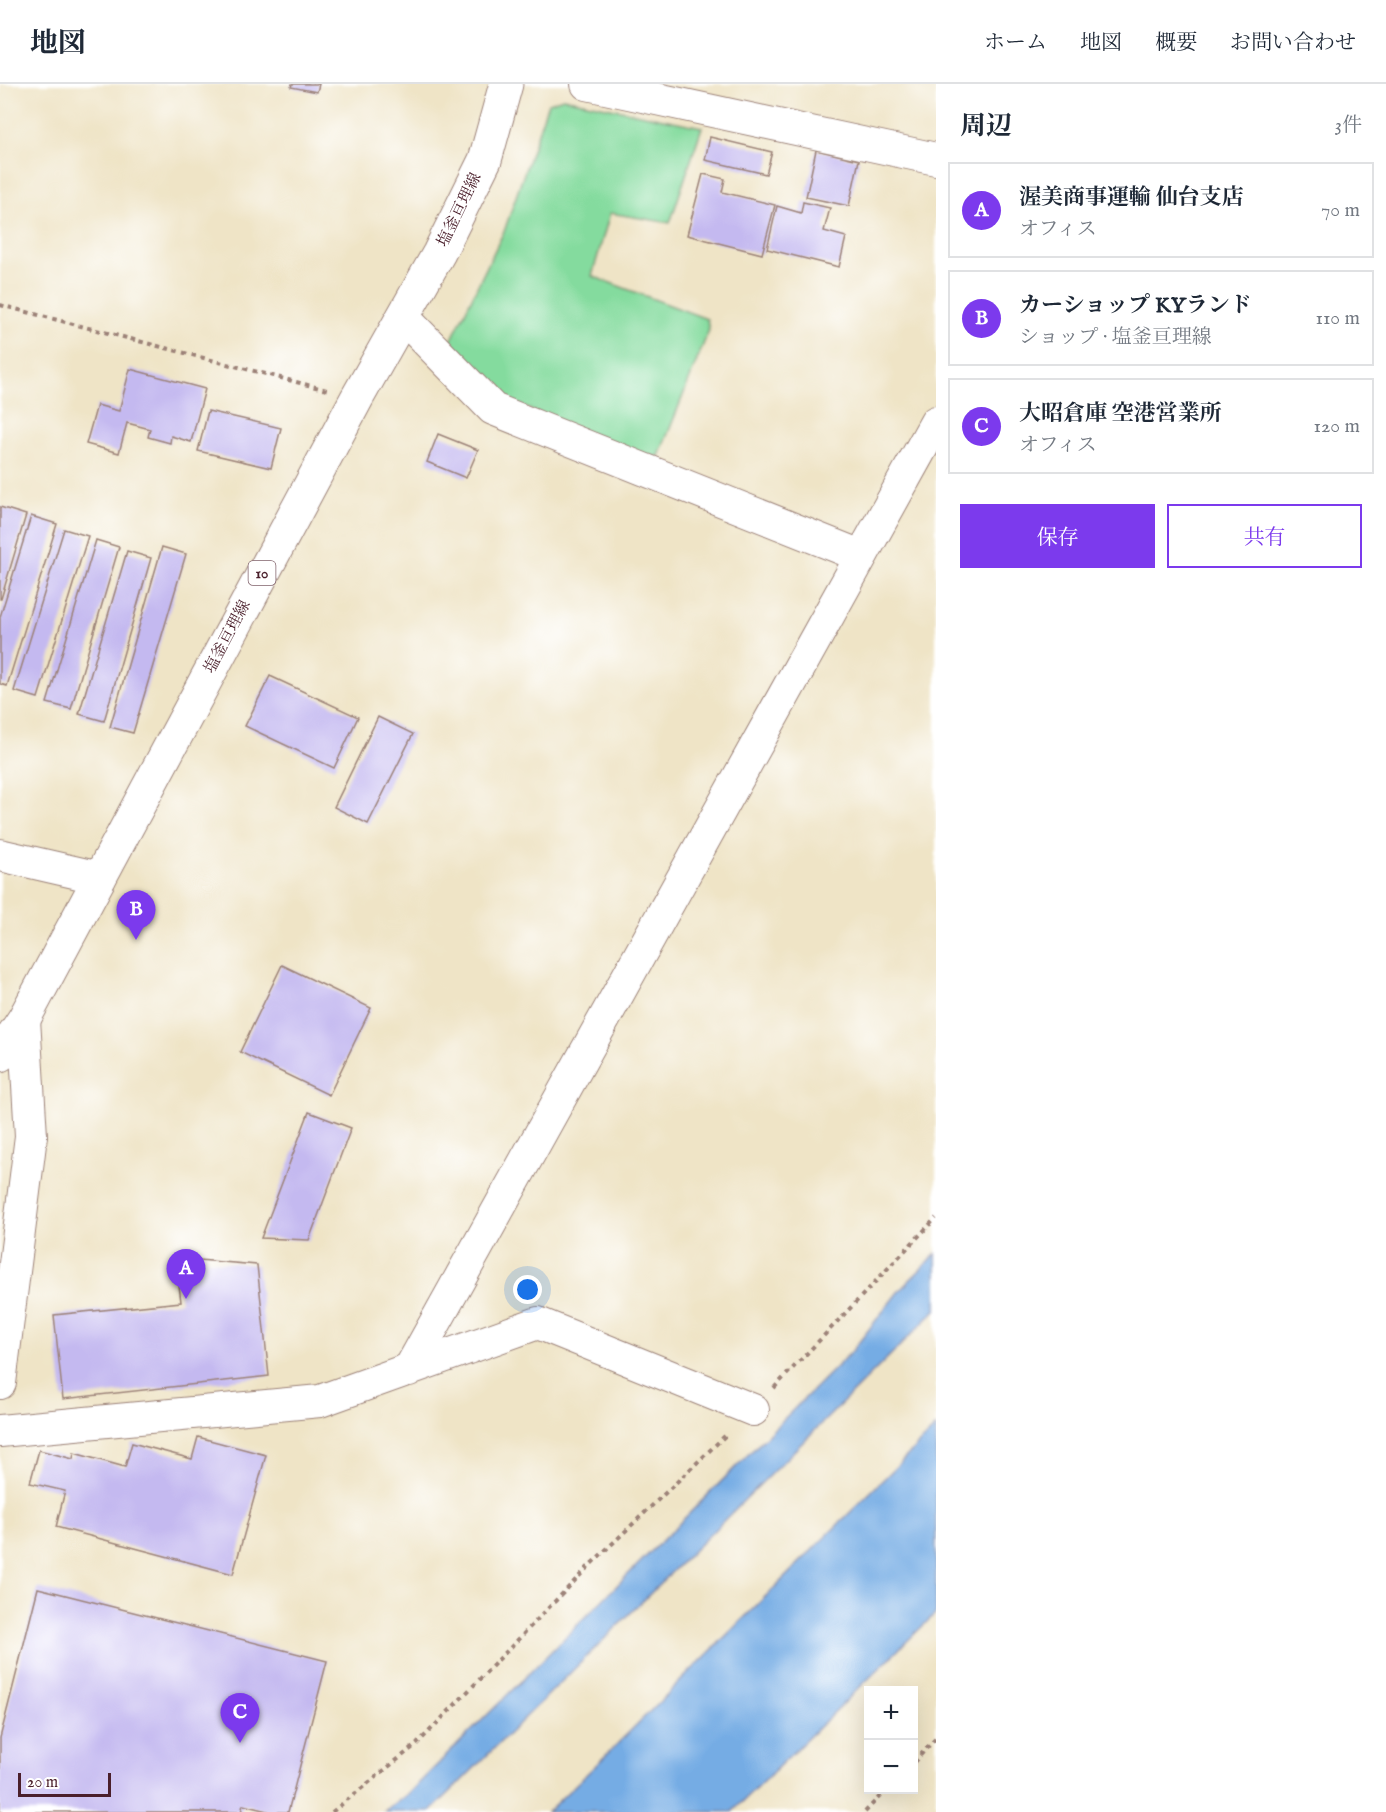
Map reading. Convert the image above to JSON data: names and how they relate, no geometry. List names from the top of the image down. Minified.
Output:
{"streets":{"main road":["塩釜亘理線","10"]},"scale_bar":"20 m","page":{"header":"地図","nav":["ホーム","地図","概要","お問い合わせ"],"heading":["周辺","3件"],"list":[{"mark":"A","name":"渥美商事運輸 仙台支店","note":"オフィス","value":"70 m"},{"mark":"B","name":"カーショップ KYランド","note":"ショップ · 塩釜亘理線","value":"110 m"},{"mark":"C","name":"大昭倉庫 空港営業所","note":"オフィス","value":"120 m"}],"buttons":["保存","共有"],"pins":["B","A","C"],"map_buttons":["+","−"],"scale":"20 m"}}
